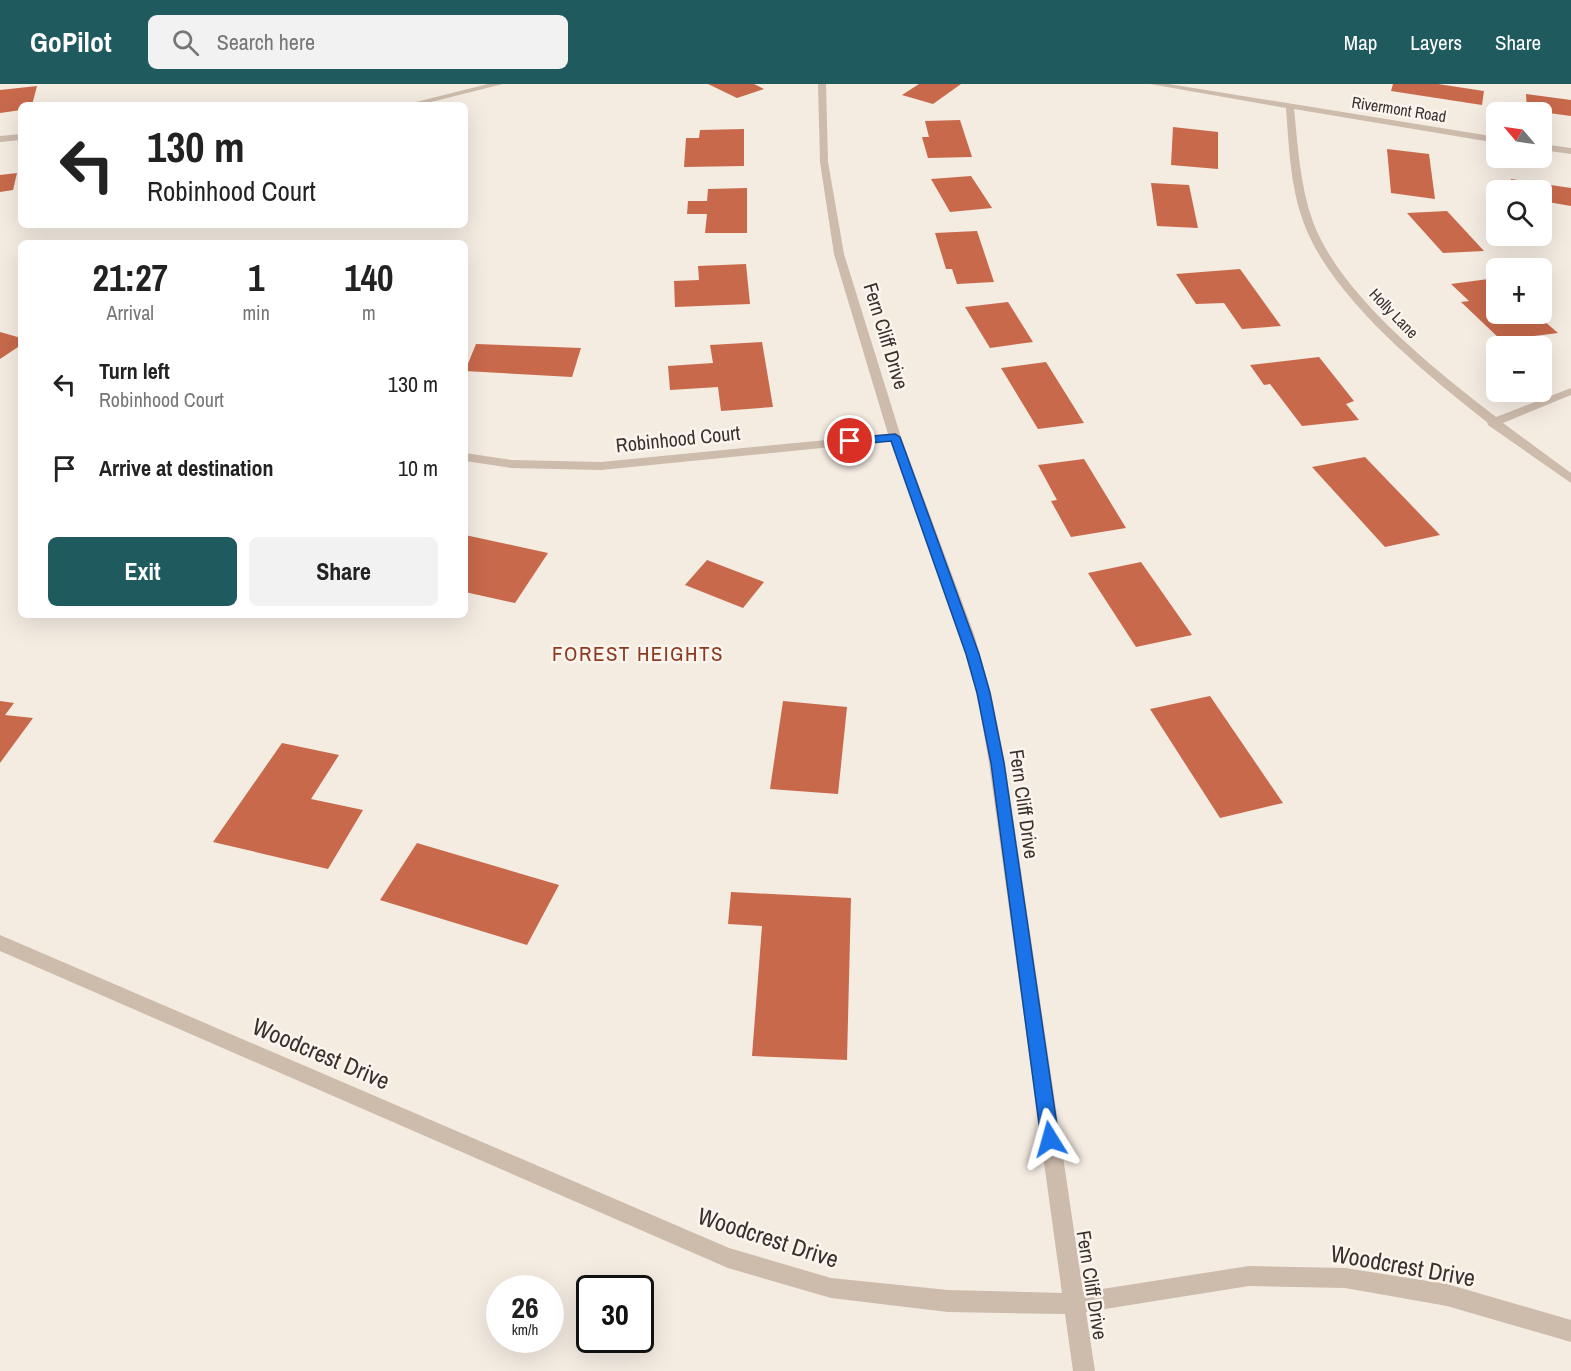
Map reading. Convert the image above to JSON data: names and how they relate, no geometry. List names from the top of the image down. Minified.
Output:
{"streets":{"street":["Rivermont Road","Holly Lane","Fern Cliff Drive","Robinhood Court","Woodcrest Drive"]},"crossings":[["Rivermont Road","Holly Lane"],["Fern Cliff Drive","Robinhood Court"],["Fern Cliff Drive","Woodcrest Drive"]],"districts":["FOREST HEIGHTS"],"north":"top left","page":{"header":"GoPilot","search":"Search here","nav":["Map","Layers","Share"],"map_buttons":["+","−"],"turn":["130 m","Robinhood Court"],"eta":["21:27","Arrival","1","min","140","m"],"list":[{"name":"Turn left","note":"Robinhood Court","value":"130 m"},{"name":"Arrive at destination","value":"10 m"}],"buttons":["Exit","Share"],"speed":"26 km/h","limit":"30"}}
